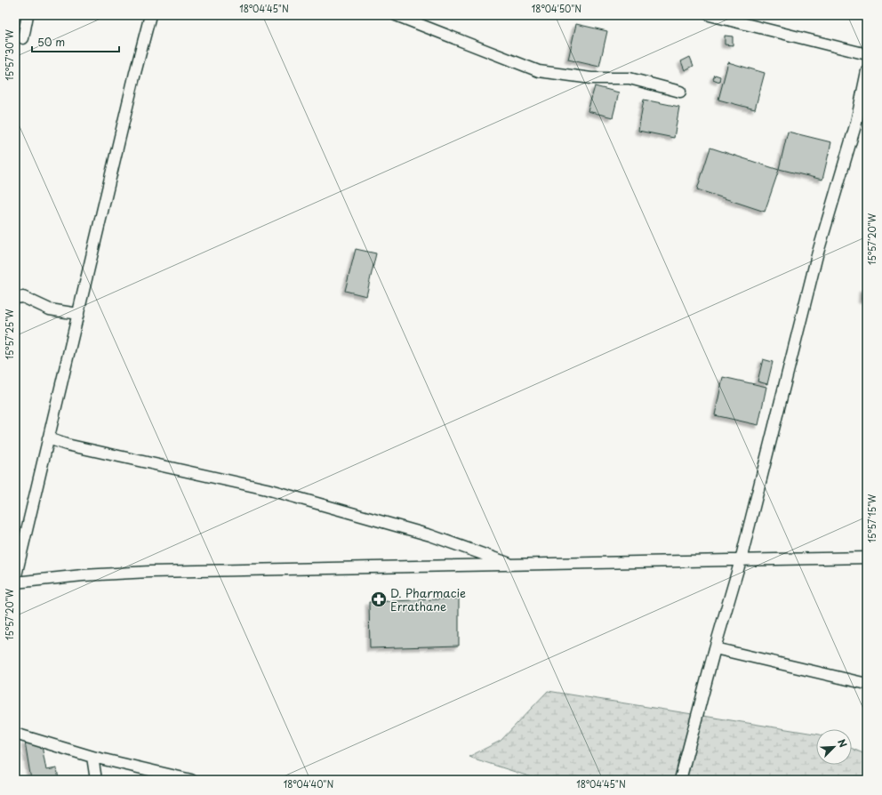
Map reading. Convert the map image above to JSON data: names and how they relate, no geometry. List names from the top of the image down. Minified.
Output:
{"places":{"pharmacy":["D. Pharmacie Errathane"]},"scale_bar":"50 m","north":"top right","coordinates":["18°04'45\"N","18°04'50\"N","15°57'30\"W","15°57'20\"W","15°57'25\"W","15°57'15\"W","18°04'40\"N"]}
